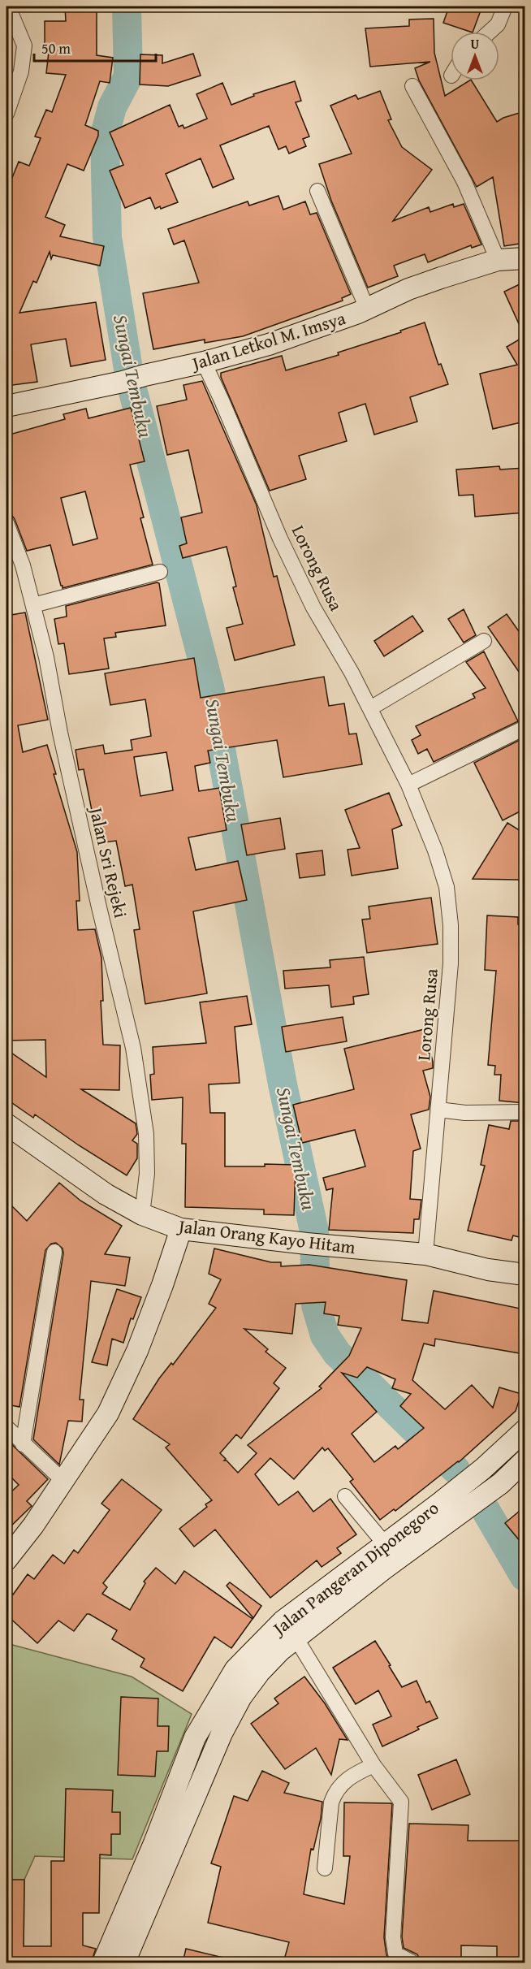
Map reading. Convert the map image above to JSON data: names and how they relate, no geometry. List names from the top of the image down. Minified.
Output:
{"streets":{"main road":["Jalan Letkol M. Imsya","Jalan Orang Kayo Hitam","Jalan Pangeran Diponegoro"],"street":["Lorong Rusa","Jalan Sri Rejeki"]},"crossings":[["Jalan Letkol M. Imsya","Lorong Rusa"],["Lorong Rusa","Jalan Orang Kayo Hitam"],["Jalan Sri Rejeki","Jalan Orang Kayo Hitam"]],"water":["Sungai Tembuku"],"scale_bar":"50 m","north":"top"}
